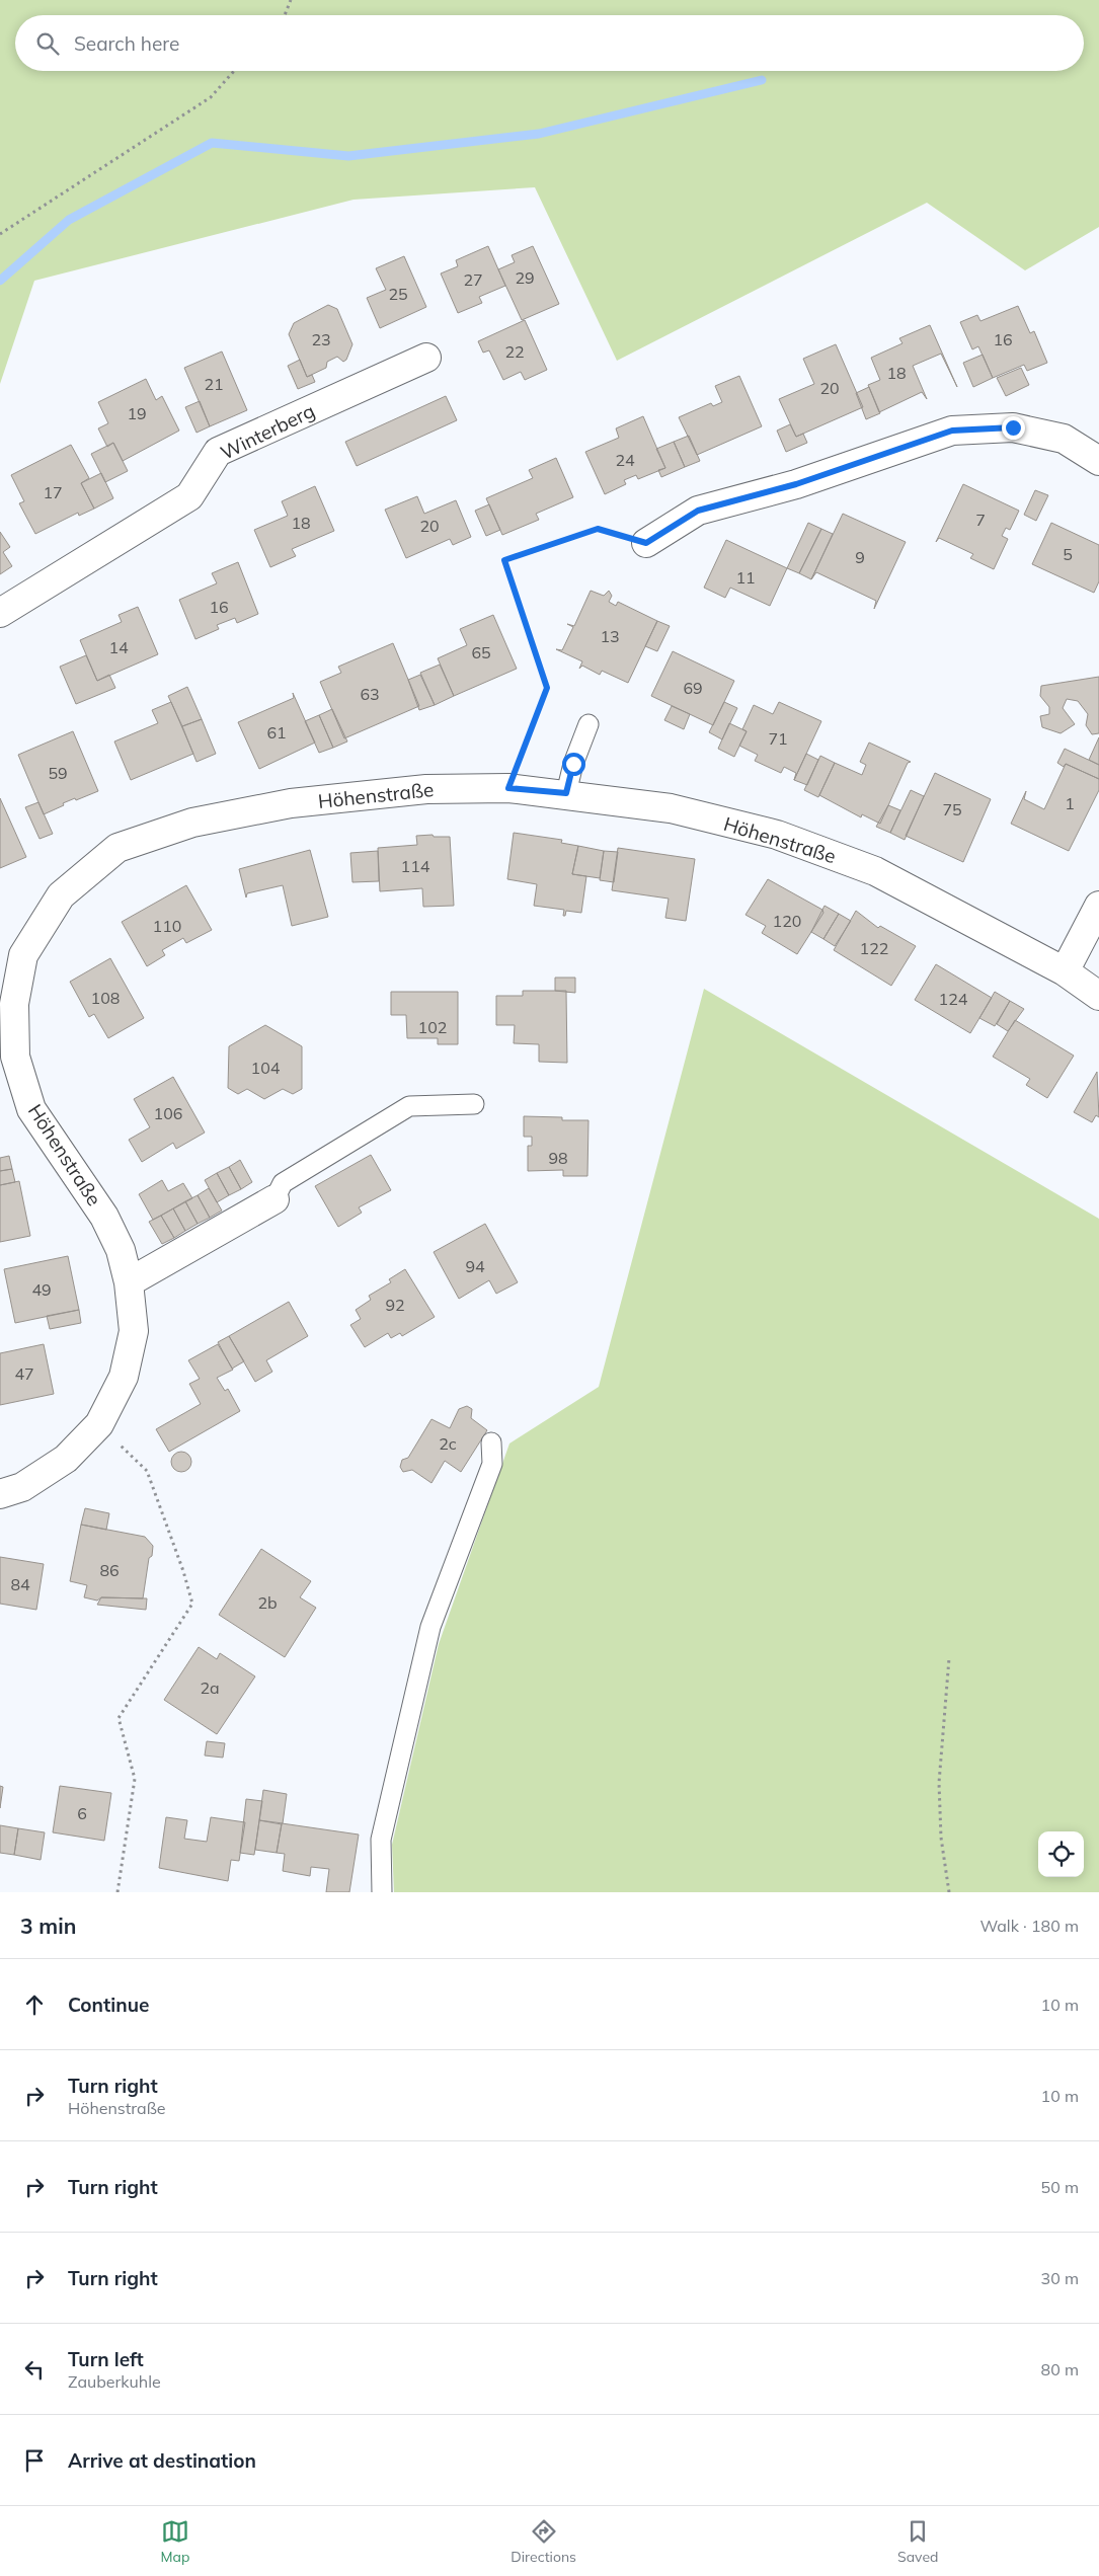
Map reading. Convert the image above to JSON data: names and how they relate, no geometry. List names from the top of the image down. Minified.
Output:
{"streets":{"street":["Winterberg","Höhenstraße"]},"house_numbers":["29","27","25","23","16","22","18","21","20","19","24","17","7","18","20","5","9","11","16","13","14","65","69","63","61","71","59","1","75","114","120","110","122","108","124","102","104","106","98","94","49","92","47","2c","86","84","2b","2a","6"],"page":{"search":"Search here","heading":["3 min","Walk · 180 m"],"list":[["Continue","10 m"],["Turn right","Höhenstraße","10 m"],["Turn right","50 m"],["Turn right","30 m"],["Turn left","Zauberkuhle","80 m"],"Arrive at destination"],"nav":["Map","Directions","Saved"]}}
